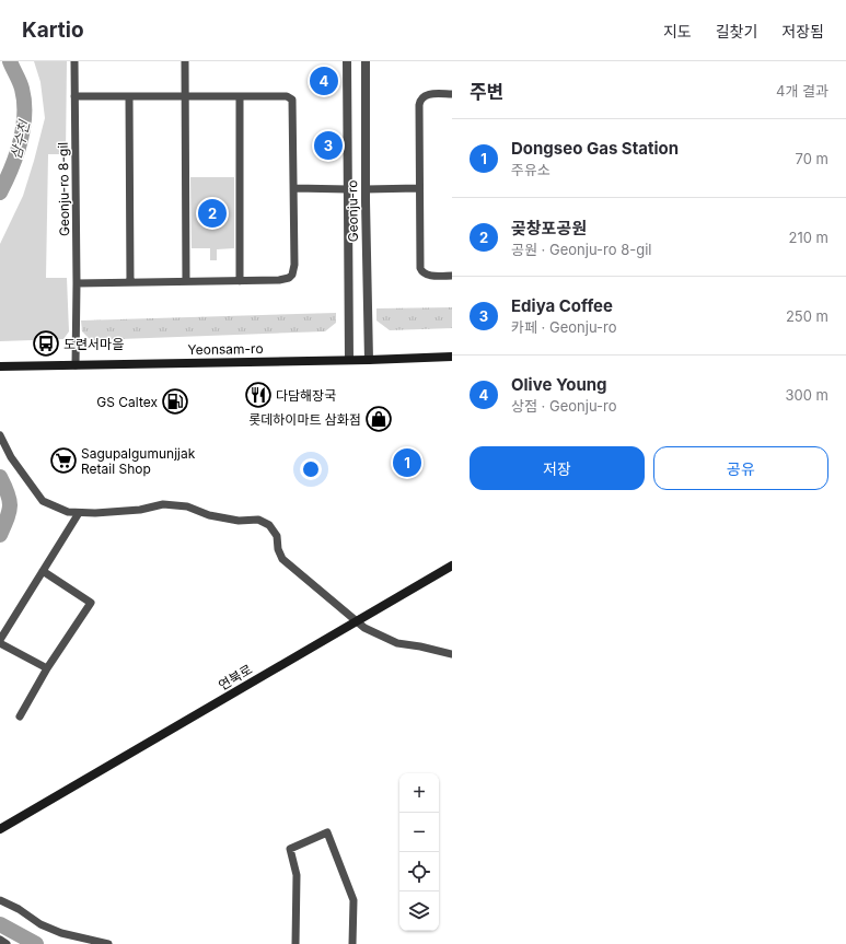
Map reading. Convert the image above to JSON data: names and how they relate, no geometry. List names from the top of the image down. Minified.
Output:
{"streets":{"main road":["Yeonsam-ro","연북로"],"street":["Geonju-ro 8-gil","Geonju-ro"]},"crossings":[["Geonju-ro 8-gil","Yeonsam-ro"],["Geonju-ro","Yeonsam-ro"]],"water":["삼수천"],"places":{"bus stop":["도련서마을"],"restaurant":["다담해장국"],"fuel station":["GS Caltex"],"shop":["롯데하이마트 삼화점"],"supermarket":["Sagupalgumunjjak Retail Shop"]},"page":{"header":"Kartio","nav":["지도","길찾기","저장됨"],"heading":["주변","4개 결과"],"pins":["4","3","2","1"],"list":[{"mark":"1","name":"Dongseo Gas Station","note":"주유소","value":"70 m"},{"mark":"2","name":"곶창포공원","note":"공원 · Geonju-ro 8-gil","value":"210 m"},{"mark":"3","name":"Ediya Coffee","note":"카페 · Geonju-ro","value":"250 m"},{"mark":"4","name":"Olive Young","note":"상점 · Geonju-ro","value":"300 m"}],"buttons":["저장","공유"],"map_buttons":["+","−"]}}
